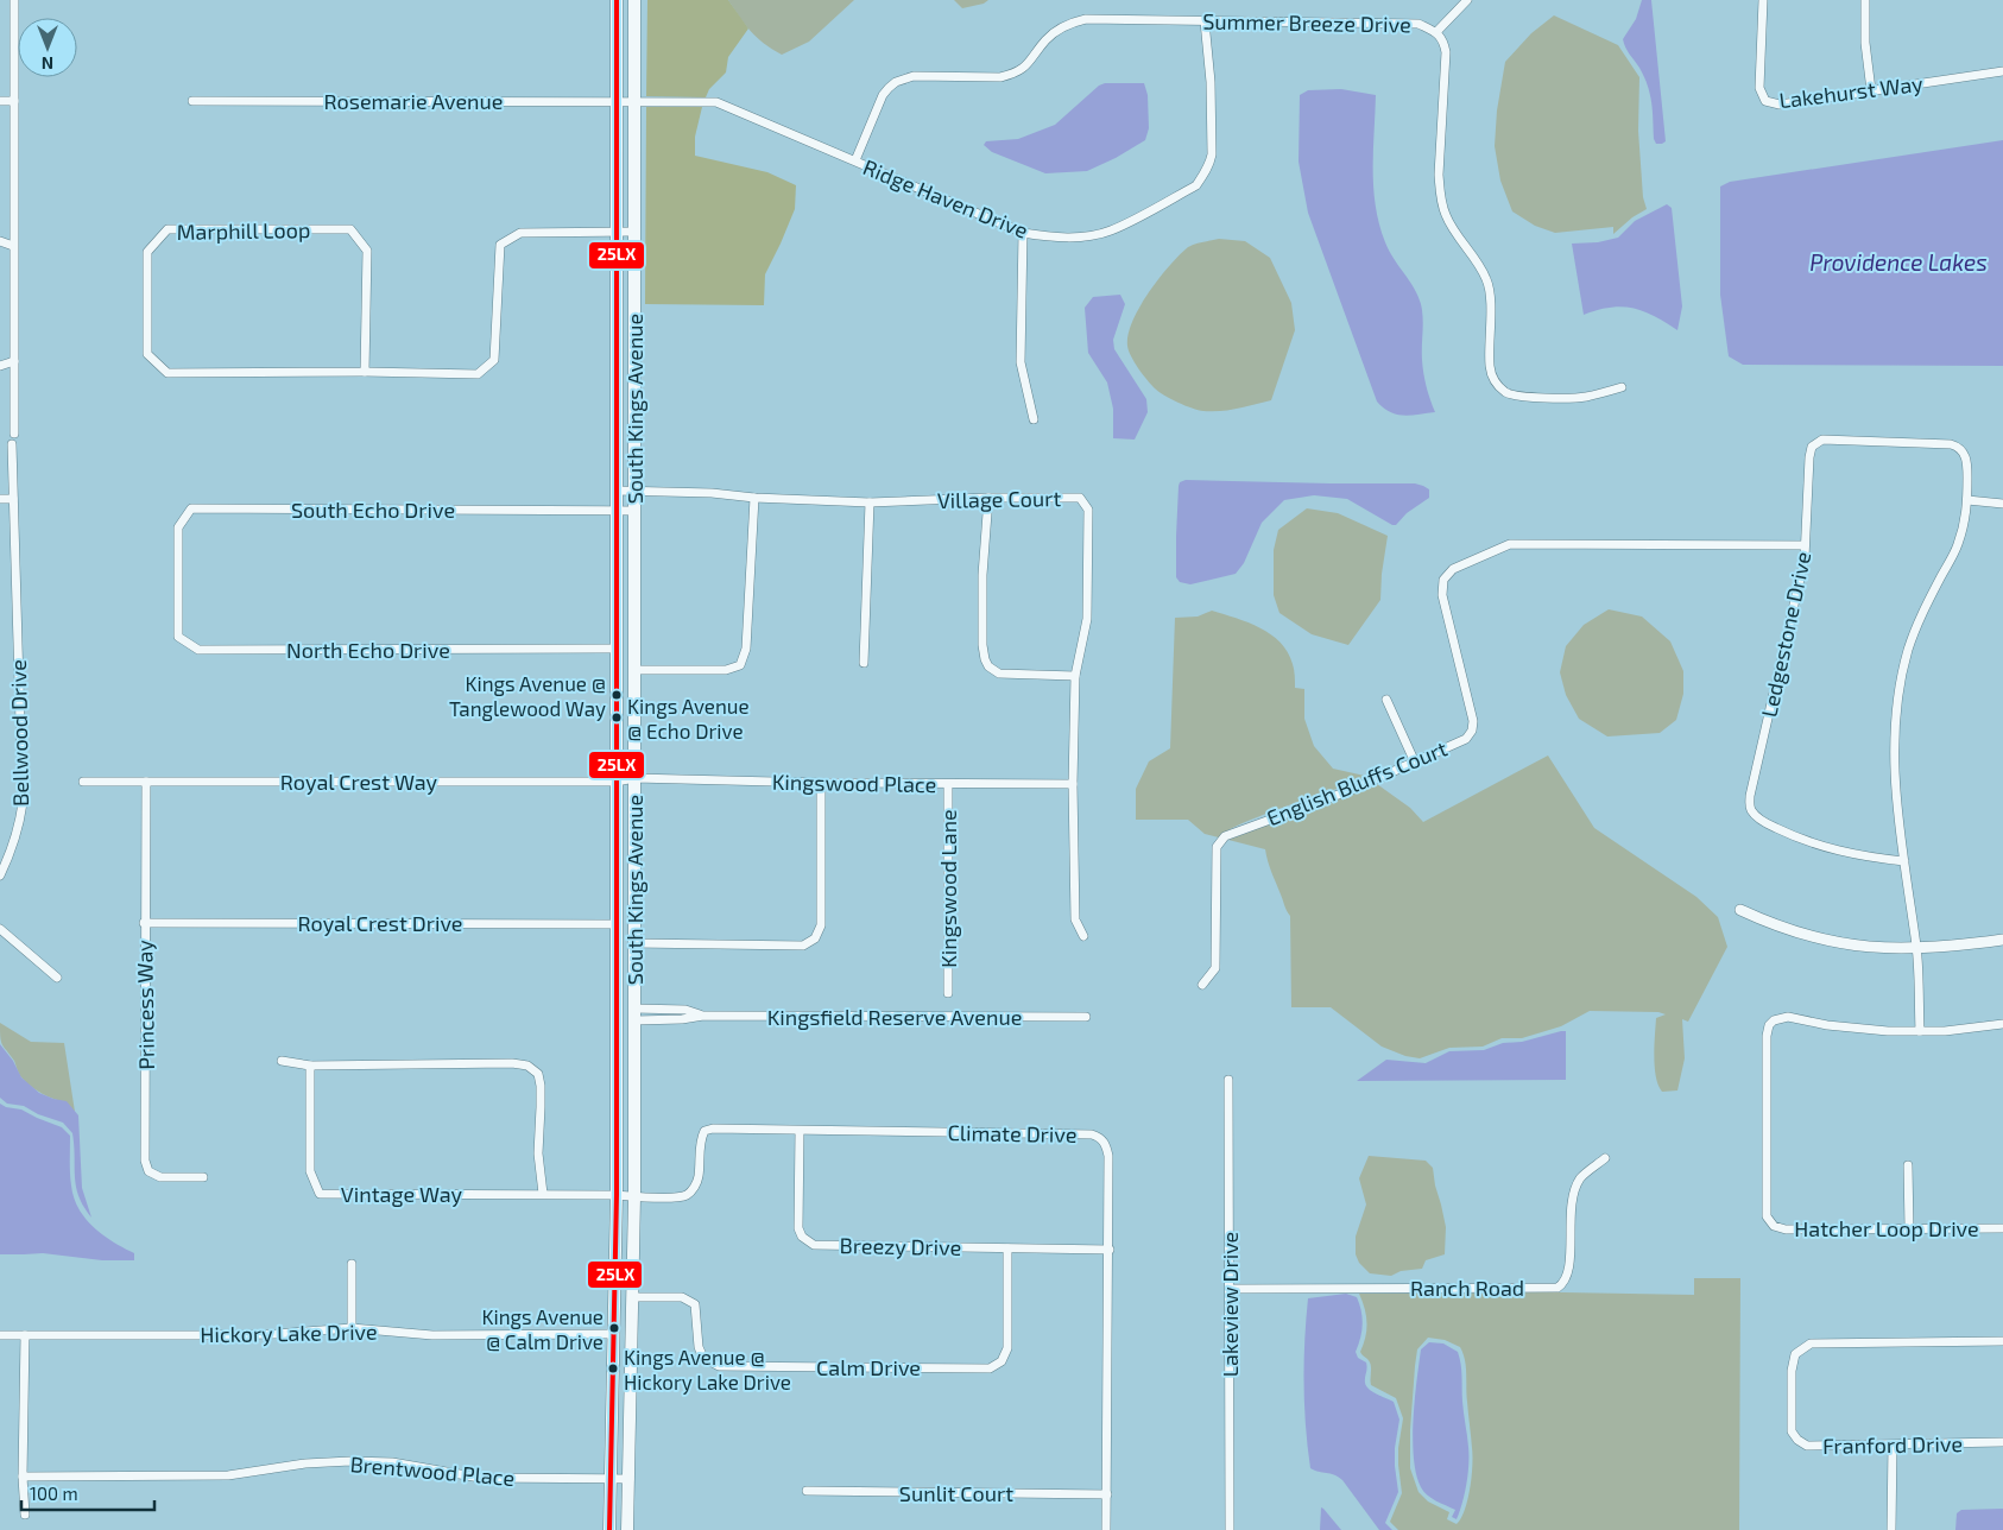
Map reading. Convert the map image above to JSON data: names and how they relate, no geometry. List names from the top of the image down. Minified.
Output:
{"streets":{"main road":["South Kings Avenue"],"street":["Summer Breeze Drive","Lakehurst Way","Rosemarie Avenue","Ridge Haven Drive","Marphill Loop","Village Court","South Echo Drive","Ledgestone Drive","North Echo Drive","Bellwood Drive","Royal Crest Way","Kingswood Place","English Bluffs Court","Kingswood Lane","Royal Crest Drive","Princess Way","Kingsfield Reserve Avenue","Climate Drive","Vintage Way","Hatcher Loop Drive","Breezy Drive","Ranch Road","Lakeview Drive","Hickory Lake Drive","Calm Drive","Franford Drive","Brentwood Place","Sunlit Court"]},"crossings":[["Summer Breeze Drive","Ridge Haven Drive"],["Rosemarie Avenue","Ridge Haven Drive"],["Rosemarie Avenue","South Kings Avenue"],["Ridge Haven Drive","South Kings Avenue"],["Marphill Loop","South Kings Avenue"],["South Kings Avenue","Village Court"],["South Kings Avenue","South Echo Drive"],["South Kings Avenue","North Echo Drive"],["South Kings Avenue","Royal Crest Way"],["South Kings Avenue","Kingswood Place"],["South Kings Avenue","Royal Crest Drive"],["South Kings Avenue","Kingsfield Reserve Avenue"],["South Kings Avenue","Climate Drive"],["South Kings Avenue","Vintage Way"],["South Kings Avenue","Hickory Lake Drive"],["South Kings Avenue","Calm Drive"],["South Kings Avenue","Brentwood Place"],["Village Court","Kingswood Place"],["South Echo Drive","North Echo Drive"],["Ledgestone Drive","English Bluffs Court"],["Royal Crest Way","Kingswood Place"],["Royal Crest Way","Princess Way"],["Kingswood Place","Kingswood Lane"],["Royal Crest Drive","Princess Way"],["Climate Drive","Vintage Way"],["Climate Drive","Breezy Drive"],["Climate Drive","Sunlit Court"],["Breezy Drive","Calm Drive"],["Ranch Road","Lakeview Drive"]],"water":["Providence Lakes"],"places":["Kings Avenue @ Tanglewood Way","Kings Avenue @ Echo Drive","Kings Avenue @ Calm Drive","Kings Avenue @ Hickory Lake Drive"],"lines":["transit line 25LX"],"scale_bar":"100 m","north":"bottom"}
